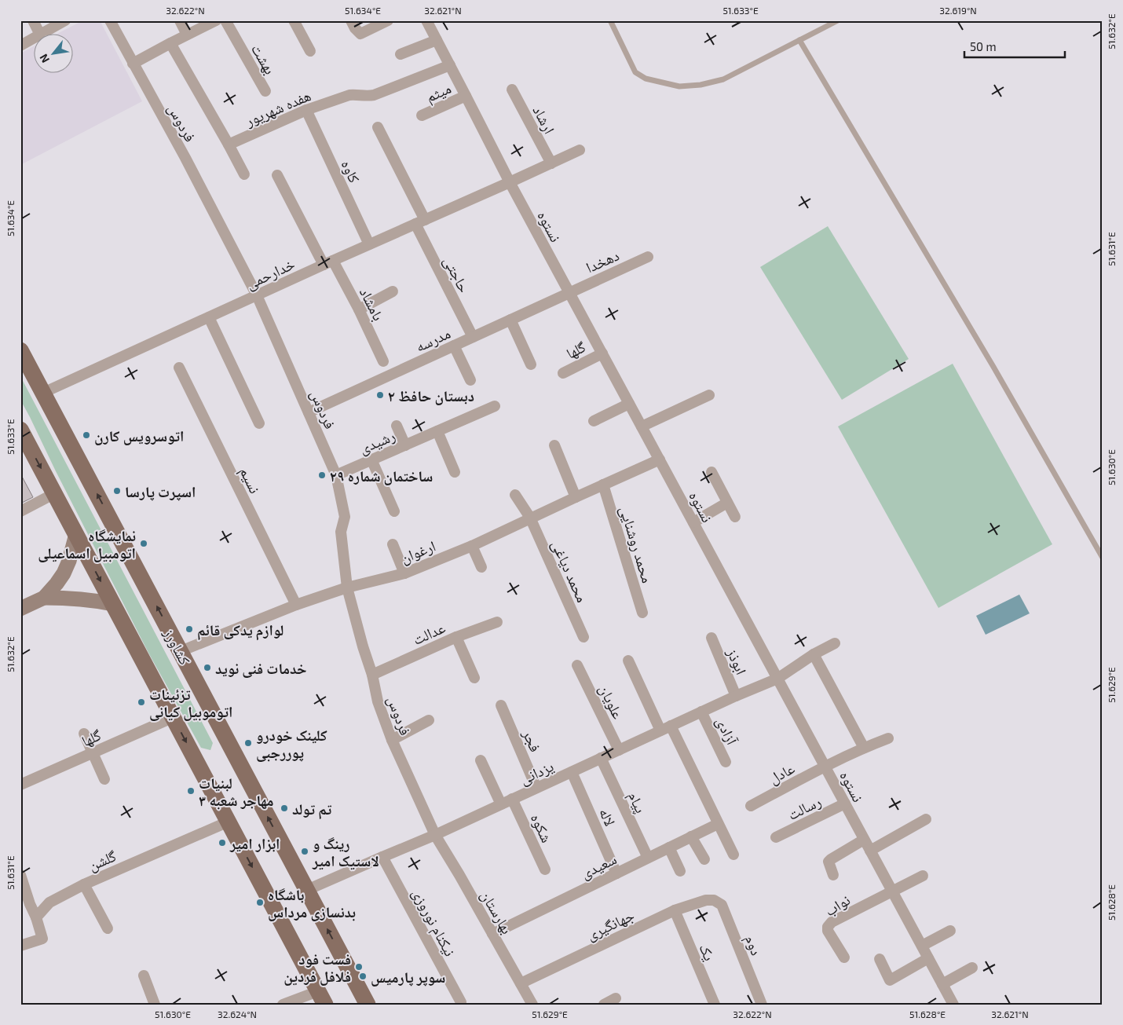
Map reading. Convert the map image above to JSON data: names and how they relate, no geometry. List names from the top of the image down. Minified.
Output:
{"streets":{"main road":["کشاورز"],"street":["بهشت","میثم","هفده شهریور","ارشاد","فردوس","کاوه","نستوه","دهخدا","خدارحمی","حاجتی","بامشاد","مدرسه","گلها","رشیدی","نسیم","محمد روشنایی","ارغوان","محمد دیاغی","عدالت","ابوذز","علویان","آزادی","فجر","یزدانی","عادل","پیام","رسالت","لاله","شکوه","گلشن","سعیدی","نواب","بهارستان","نیکنام نوروزی","جهانگیری","دوم","یک"]},"crossings":[["میثم","نستوه"],["هفده شهریور","کاوه"],["هفده شهریور","نستوه"],["ارشاد","خدارحمی"],["فردوس","خدارحمی"],["فردوس","مدرسه"],["فردوس","رشیدی"],["فردوس","ارغوان"],["فردوس","عدالت"],["فردوس","یزدانی"],["فردوس","بهارستان"],["کاوه","خدارحمی"],["نستوه","دهخدا"],["نستوه","خدارحمی"],["نستوه","مدرسه"],["نستوه","گلها"],["نستوه","ارغوان"],["نستوه","یزدانی"],["نستوه","عادل"],["نستوه","رسالت"],["نستوه","نواب"],["دهخدا","مدرسه"],["خدارحمی","حاجتی"],["خدارحمی","بامشاد"],["خدارحمی","کشاورز"],["حاجتی","مدرسه"],["نسیم","ارغوان"],["محمد روشنایی","ارغوان"],["ارغوان","محمد دیاغی"],["ارغوان","کشاورز"],["کشاورز","یزدانی"],["ابوذز","یزدانی"],["علویان","یزدانی"],["آزادی","یزدانی"],["فجر","یزدانی"],["یزدانی","پیام"],["یزدانی","لاله"],["یزدانی","شکوه"],["یزدانی","بهارستان"],["یزدانی","نیکنام نوروزی"],["پیام","سعیدی"],["لاله","سعیدی"],["سعیدی","بهارستان"],["بهارستان","جهانگیری"],["جهانگیری","دوم"],["جهانگیری","یک"]],"places":["دبستان حافظ ۲","اتوسرویس کارن","ساختمان شماره ۲۹","اسپرت پارسا","نمایشگاه اتومبیل اسماعیلی","لوازم یدکی قائم","خدمات فنی نوید","تزئینات اتوموبیل کیانی","کلینک خودرو پوررجبی","لبنیات مهاجر شعبه ۳","تم تولد","ابزار امیر","رینگ و لاستیک امیر","باشگاه بدنسازی مرداس","فست فود فلافل فردین","سوپر پارمیس"],"scale_bar":"50 m","north":"bottom left","coordinates":["32.622°N","51.634°E","32.621°N","51.633°E","32.619°N","51.632°E","51.631°E","51.630°E","51.629°E","51.628°E","32.624°N"]}
